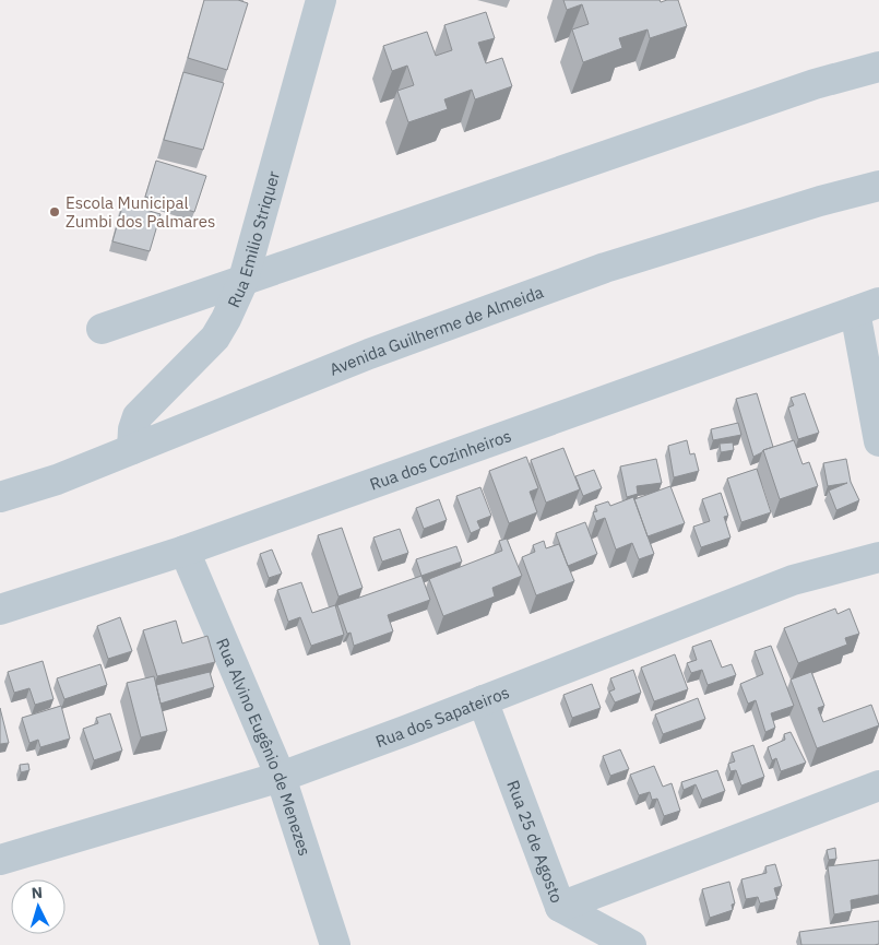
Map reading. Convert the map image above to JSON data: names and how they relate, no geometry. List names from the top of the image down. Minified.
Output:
{"streets":{"street":["Rua Emilio Striquer","Avenida Guilherme de Almeida","Rua dos Cozinheiros","Rua dos Sapateiros","Rua Alvino Eugênio de Menezes","Rua 25 de Agosto"]},"crossings":[["Rua Emilio Striquer","Avenida Guilherme de Almeida"],["Rua dos Cozinheiros","Rua Alvino Eugênio de Menezes"],["Rua dos Sapateiros","Rua Alvino Eugênio de Menezes"],["Rua dos Sapateiros","Rua 25 de Agosto"]],"places":["Escola Municipal Zumbi dos Palmares"],"north":"top"}
